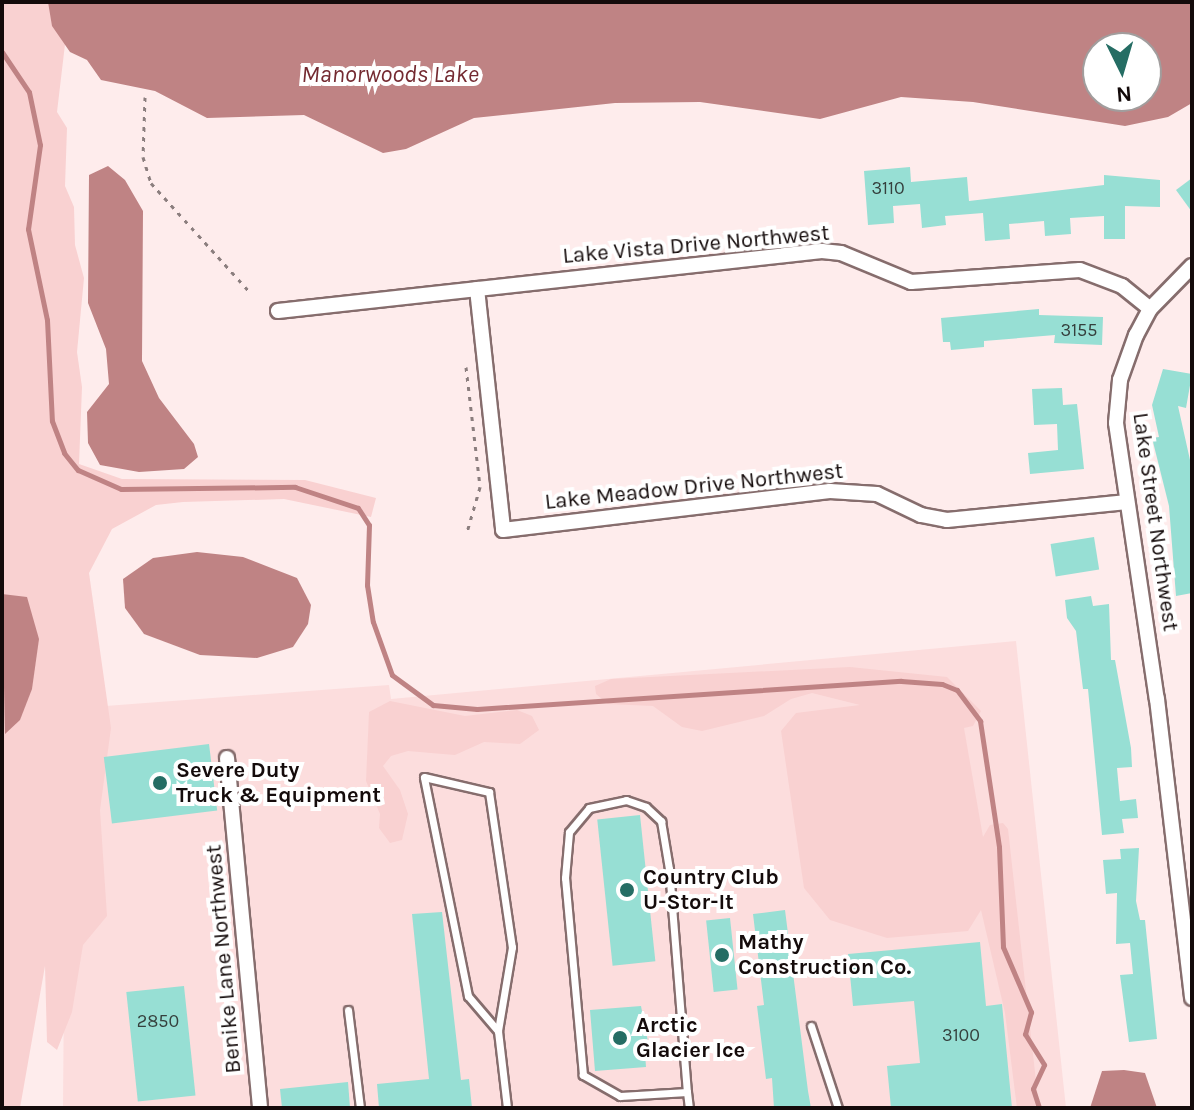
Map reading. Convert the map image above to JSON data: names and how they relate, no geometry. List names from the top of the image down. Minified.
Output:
{"streets":{"street":["Lake Vista Drive Northwest","Lake Meadow Drive Northwest","Lake Street Northwest","Benike Lane Northwest"]},"crossings":[["Lake Vista Drive Northwest","Lake Meadow Drive Northwest"],["Lake Vista Drive Northwest","Lake Street Northwest"],["Lake Meadow Drive Northwest","Lake Street Northwest"]],"water":["Manorwoods Lake"],"places":["Severe Duty Truck & Equipment","Country Club U-Stor-It","Mathy Construction Co.","Arctic Glacier Ice"],"house_numbers":["3110","3155","2850","3100"],"north":"bottom"}
